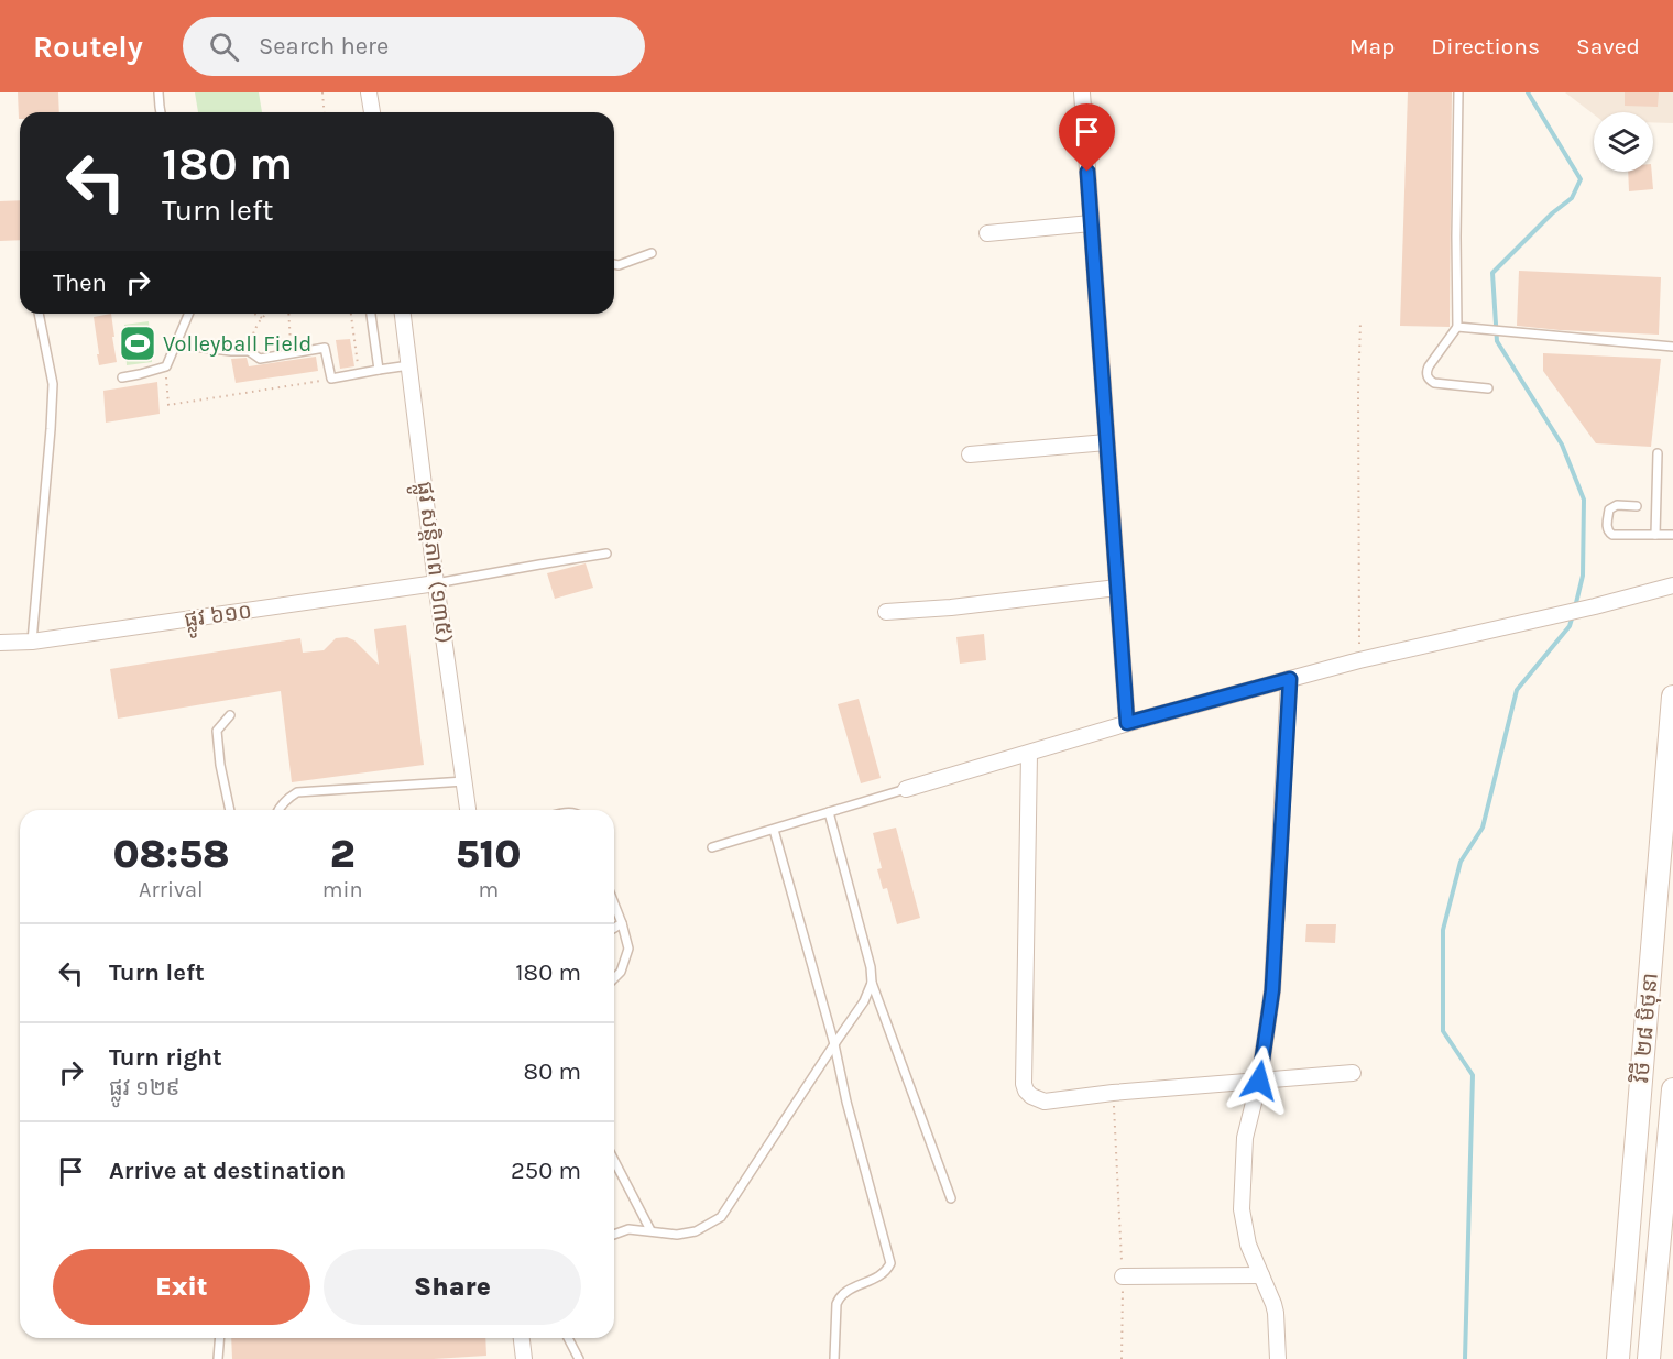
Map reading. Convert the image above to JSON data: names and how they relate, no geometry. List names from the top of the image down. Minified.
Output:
{"streets":{"main road":["វិថី ២៨ មិថុនា"],"street":["ផ្លូវ សន្តិភាព (១៣៥)","ផ្លូវ ៦១០"]},"crossings":[["ផ្លូវ សន្តិភាព (១៣៥)","ផ្លូវ ៦១០"]],"places":{"sports":["Volleyball Field"]},"page":{"header":"Routely","search":"Search here","nav":["Map","Directions","Saved"],"turn":["180 m","Turn left"],"then":"Then","eta":["08:58","Arrival","2","min","510","m"],"list":[{"name":"Turn left","value":"180 m"},{"name":"Turn right","note":"ផ្លូវ ១២៩","value":"80 m"},{"name":"Arrive at destination","value":"250 m"}],"buttons":["Exit","Share"]}}
